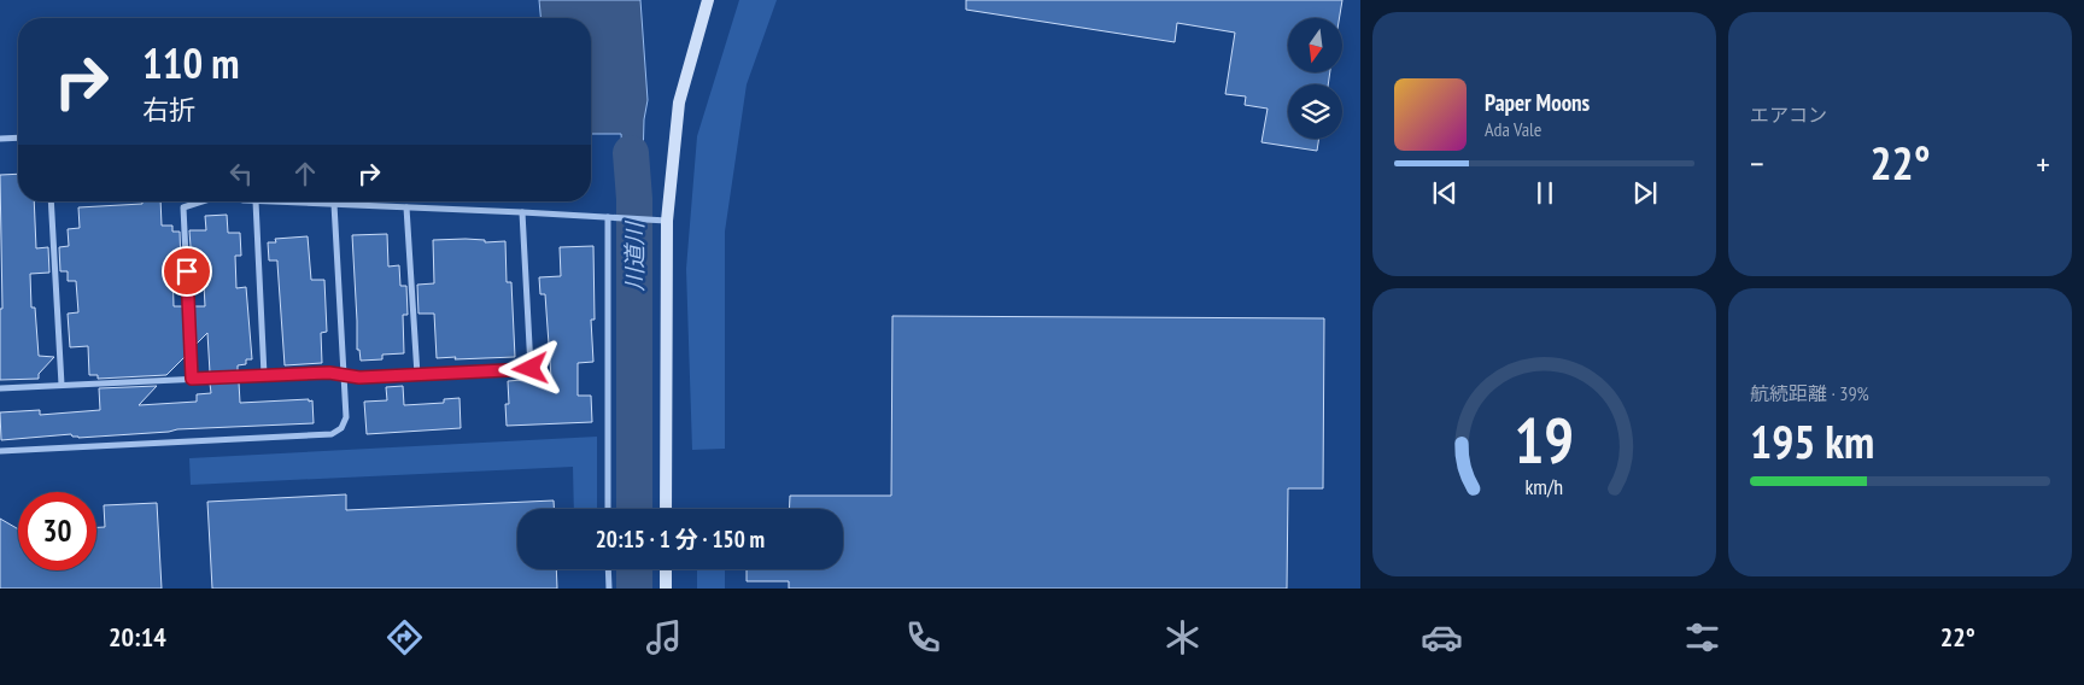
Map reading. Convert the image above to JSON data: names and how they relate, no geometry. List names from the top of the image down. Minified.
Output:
{"water":["川道川"],"north":"bottom","page":{"tile":["エアコン",["航続距離 · 39%","195 km"]],"turn":["110 m","右折"],"song":["Paper Moons","Ada Vale"],"heat":["−","22°","+"],"limit":"30","trip":"20:15 · 1 分 · 150 m","tabs":["20:14","22°"],"gauge":["19","km/h"]}}
